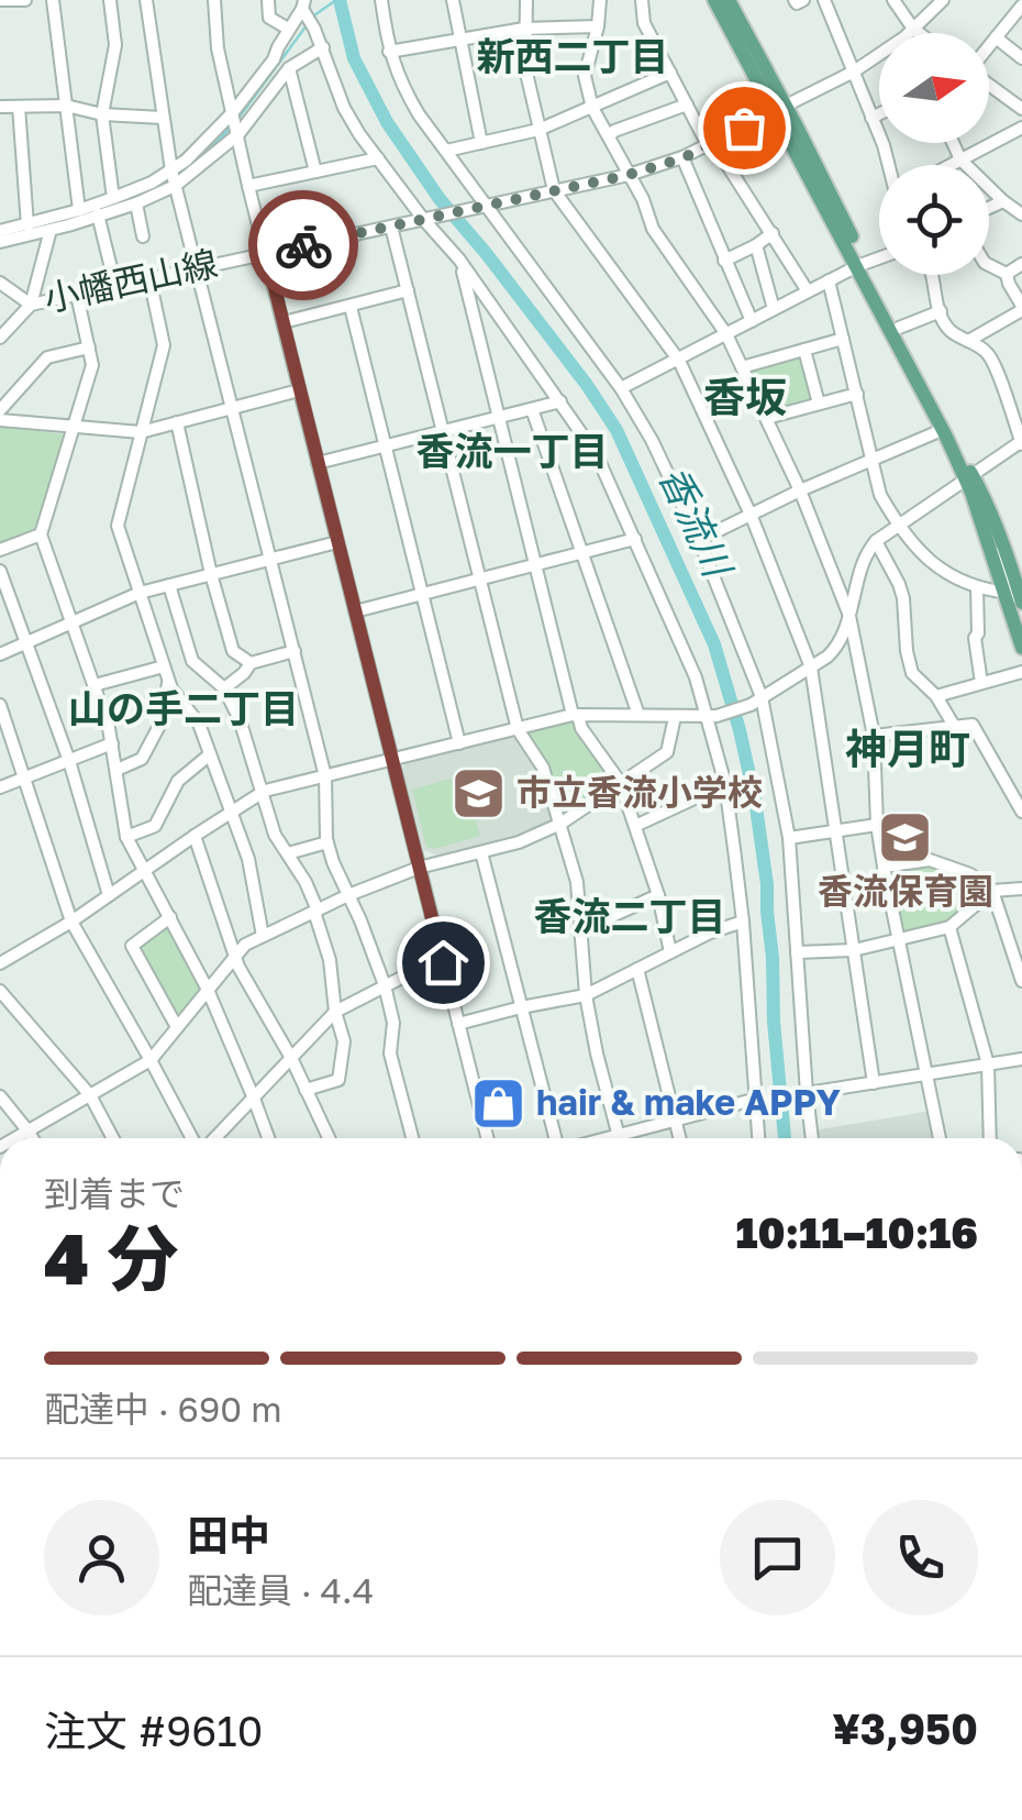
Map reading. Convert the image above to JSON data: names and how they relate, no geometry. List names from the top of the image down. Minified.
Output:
{"streets":{"street":["小幡西山線"]},"districts":["新西二丁目","香坂","香流一丁目","山の手二丁目","神月町","香流二丁目"],"water":["香流川"],"places":{"school or university":["市立香流小学校","香流保育園"],"shop":["hair & make APPY"]},"north":"right","page":{"heading":["4 分","到着まで","10:11–10:16"],"panel":["田中","配達員 · 4.4","注文 #9610","¥3,950"],"bar":"配達中 · 690 m"}}
